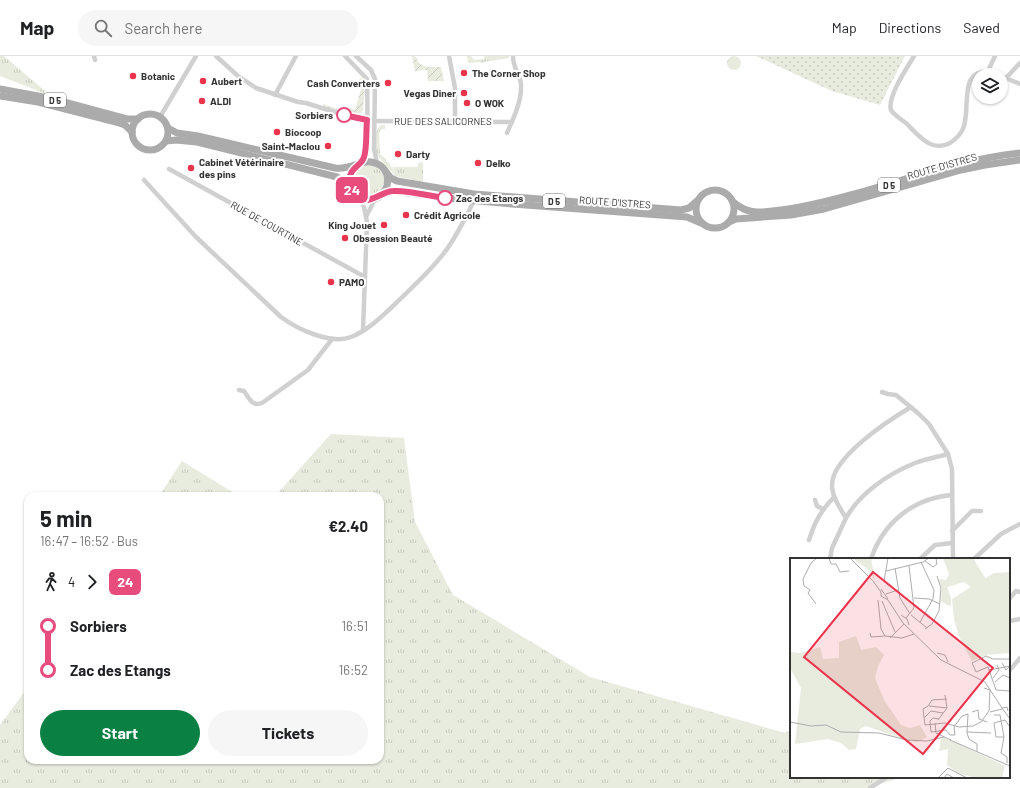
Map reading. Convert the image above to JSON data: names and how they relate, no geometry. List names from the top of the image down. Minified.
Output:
{"streets":{"main road":["D 5","ROUTE D'ISTRES"],"street":["RUE DES SALICORNES","RUE DE COURTINE"]},"places":["The Corner Shop","Botanic","Aubert","Cash Converters","Vegas Diner","ALDI","O WOK","Sorbiers","Biocoop","Saint-Maclou","Darty","Delko","Cabinet Vétérinaire des pins","Zac des Etangs","Crédit Agricole","King Jouet","Obsession Beauté","PAMO"],"lines":["bus line 24"],"page":{"header":"Map","search":"Search here","nav":["Map","Directions","Saved"],"on_map":"24","heading":["5 min","16:47 – 16:52 · Bus","€2.40"],"legs":["4","24"],"list":[{"name":"Sorbiers","value":"16:51"},{"name":"Zac des Etangs","value":"16:52"}],"buttons":["Start","Tickets"]}}
